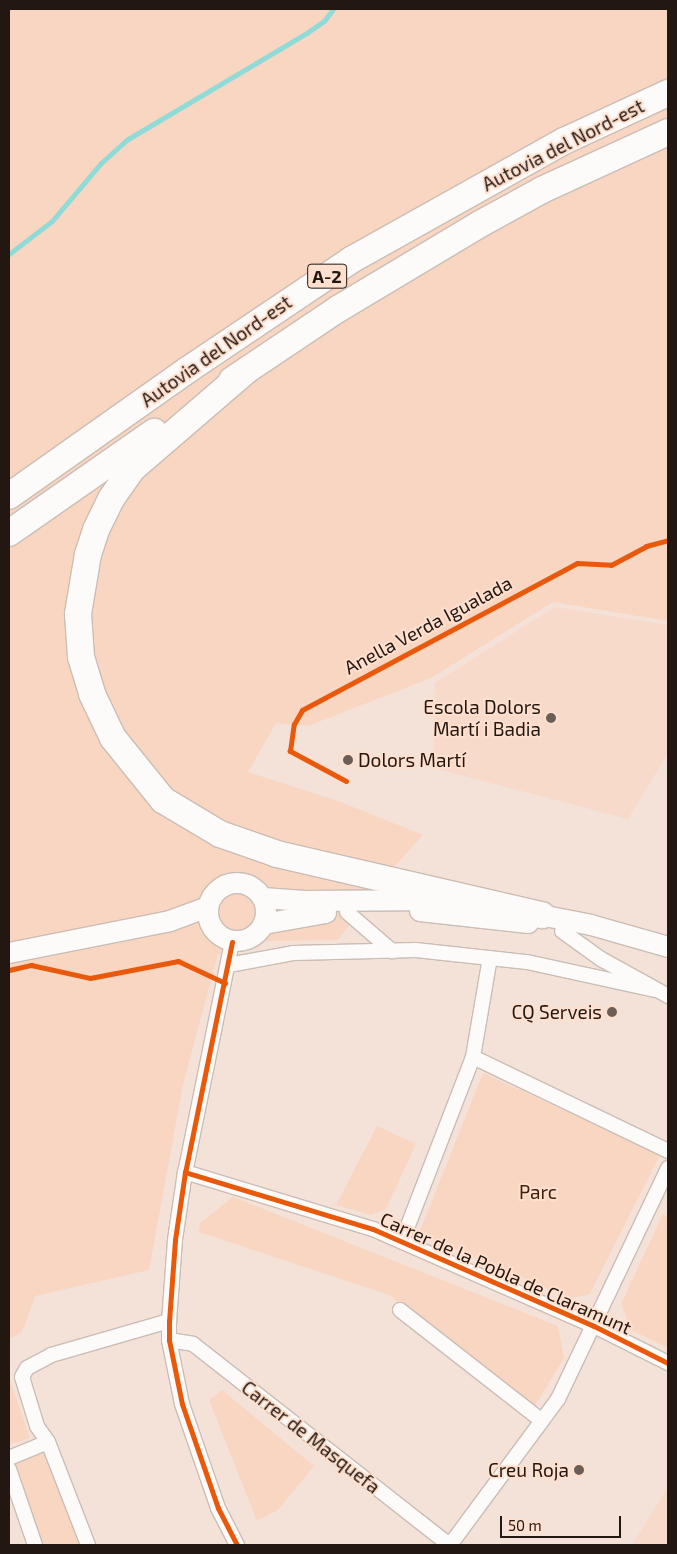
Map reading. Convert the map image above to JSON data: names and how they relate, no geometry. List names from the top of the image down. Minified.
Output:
{"streets":{"highway":["Autovia del Nord-est","A-2"],"street":["Carrer de la Pobla de Claramunt","Carrer de Masquefa"],"cycle path":["Anella Verda Igualada"]},"parks":["Parc"],"places":["Escola Dolors Martí i Badia","Dolors Martí","CQ Serveis","Creu Roja"],"scale_bar":"50 m"}
